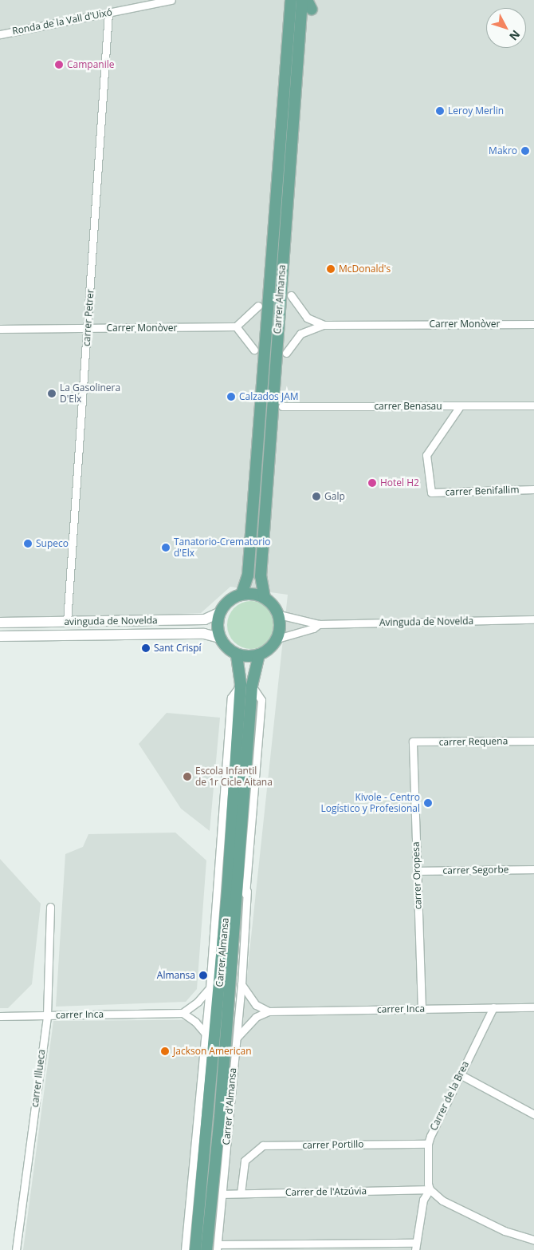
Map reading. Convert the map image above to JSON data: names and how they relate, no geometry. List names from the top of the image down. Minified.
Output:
{"streets":{"main road":["Carrer Almansa","avinguda de Novelda","Carrer d'Almansa"],"street":["Ronda de la Vall d'Uixó","carrer Petrer","Carrer Monòver","carrer Benasau","carrer Benifallim","Avinguda de Novelda","carrer Requena","carrer Segorbe","carrer Oropesa","carrer Inca","carrer Illueca","Carrer de la Brea","carrer Portillo","Carrer de l'Atzúvia"]},"crossings":[["Ronda de la Vall d'Uixó","carrer Petrer"],["Carrer Almansa","avinguda de Novelda"],["Carrer Almansa","Avinguda de Novelda"],["Carrer Almansa","Carrer d'Almansa"],["carrer Petrer","Carrer Monòver"],["carrer Petrer","avinguda de Novelda"],["carrer Benasau","carrer Benifallim"],["avinguda de Novelda","Avinguda de Novelda"],["avinguda de Novelda","Carrer d'Almansa"],["Avinguda de Novelda","Carrer d'Almansa"],["carrer Requena","carrer Oropesa"],["carrer Segorbe","carrer Oropesa"],["carrer Oropesa","carrer Inca"],["carrer Inca","carrer Illueca"],["carrer Inca","Carrer de la Brea"],["Carrer de la Brea","carrer Portillo"],["Carrer de la Brea","Carrer de l'Atzúvia"],["Carrer d'Almansa","Carrer de l'Atzúvia"],["carrer Portillo","Carrer de l'Atzúvia"]],"places":["Campanile","Leroy Merlin","Makro","McDonald's","La Gasolinera D'Elx","Calzados JAM","Hotel H2","Galp","Supeco","Tanatorio-Crematorio d'Elx","Sant Crispí","Escola Infantil de 1r Cicle Aitana","Kivole - Centro Logístico y Profesional","Almansa","Jackson American"],"north":"bottom right"}
